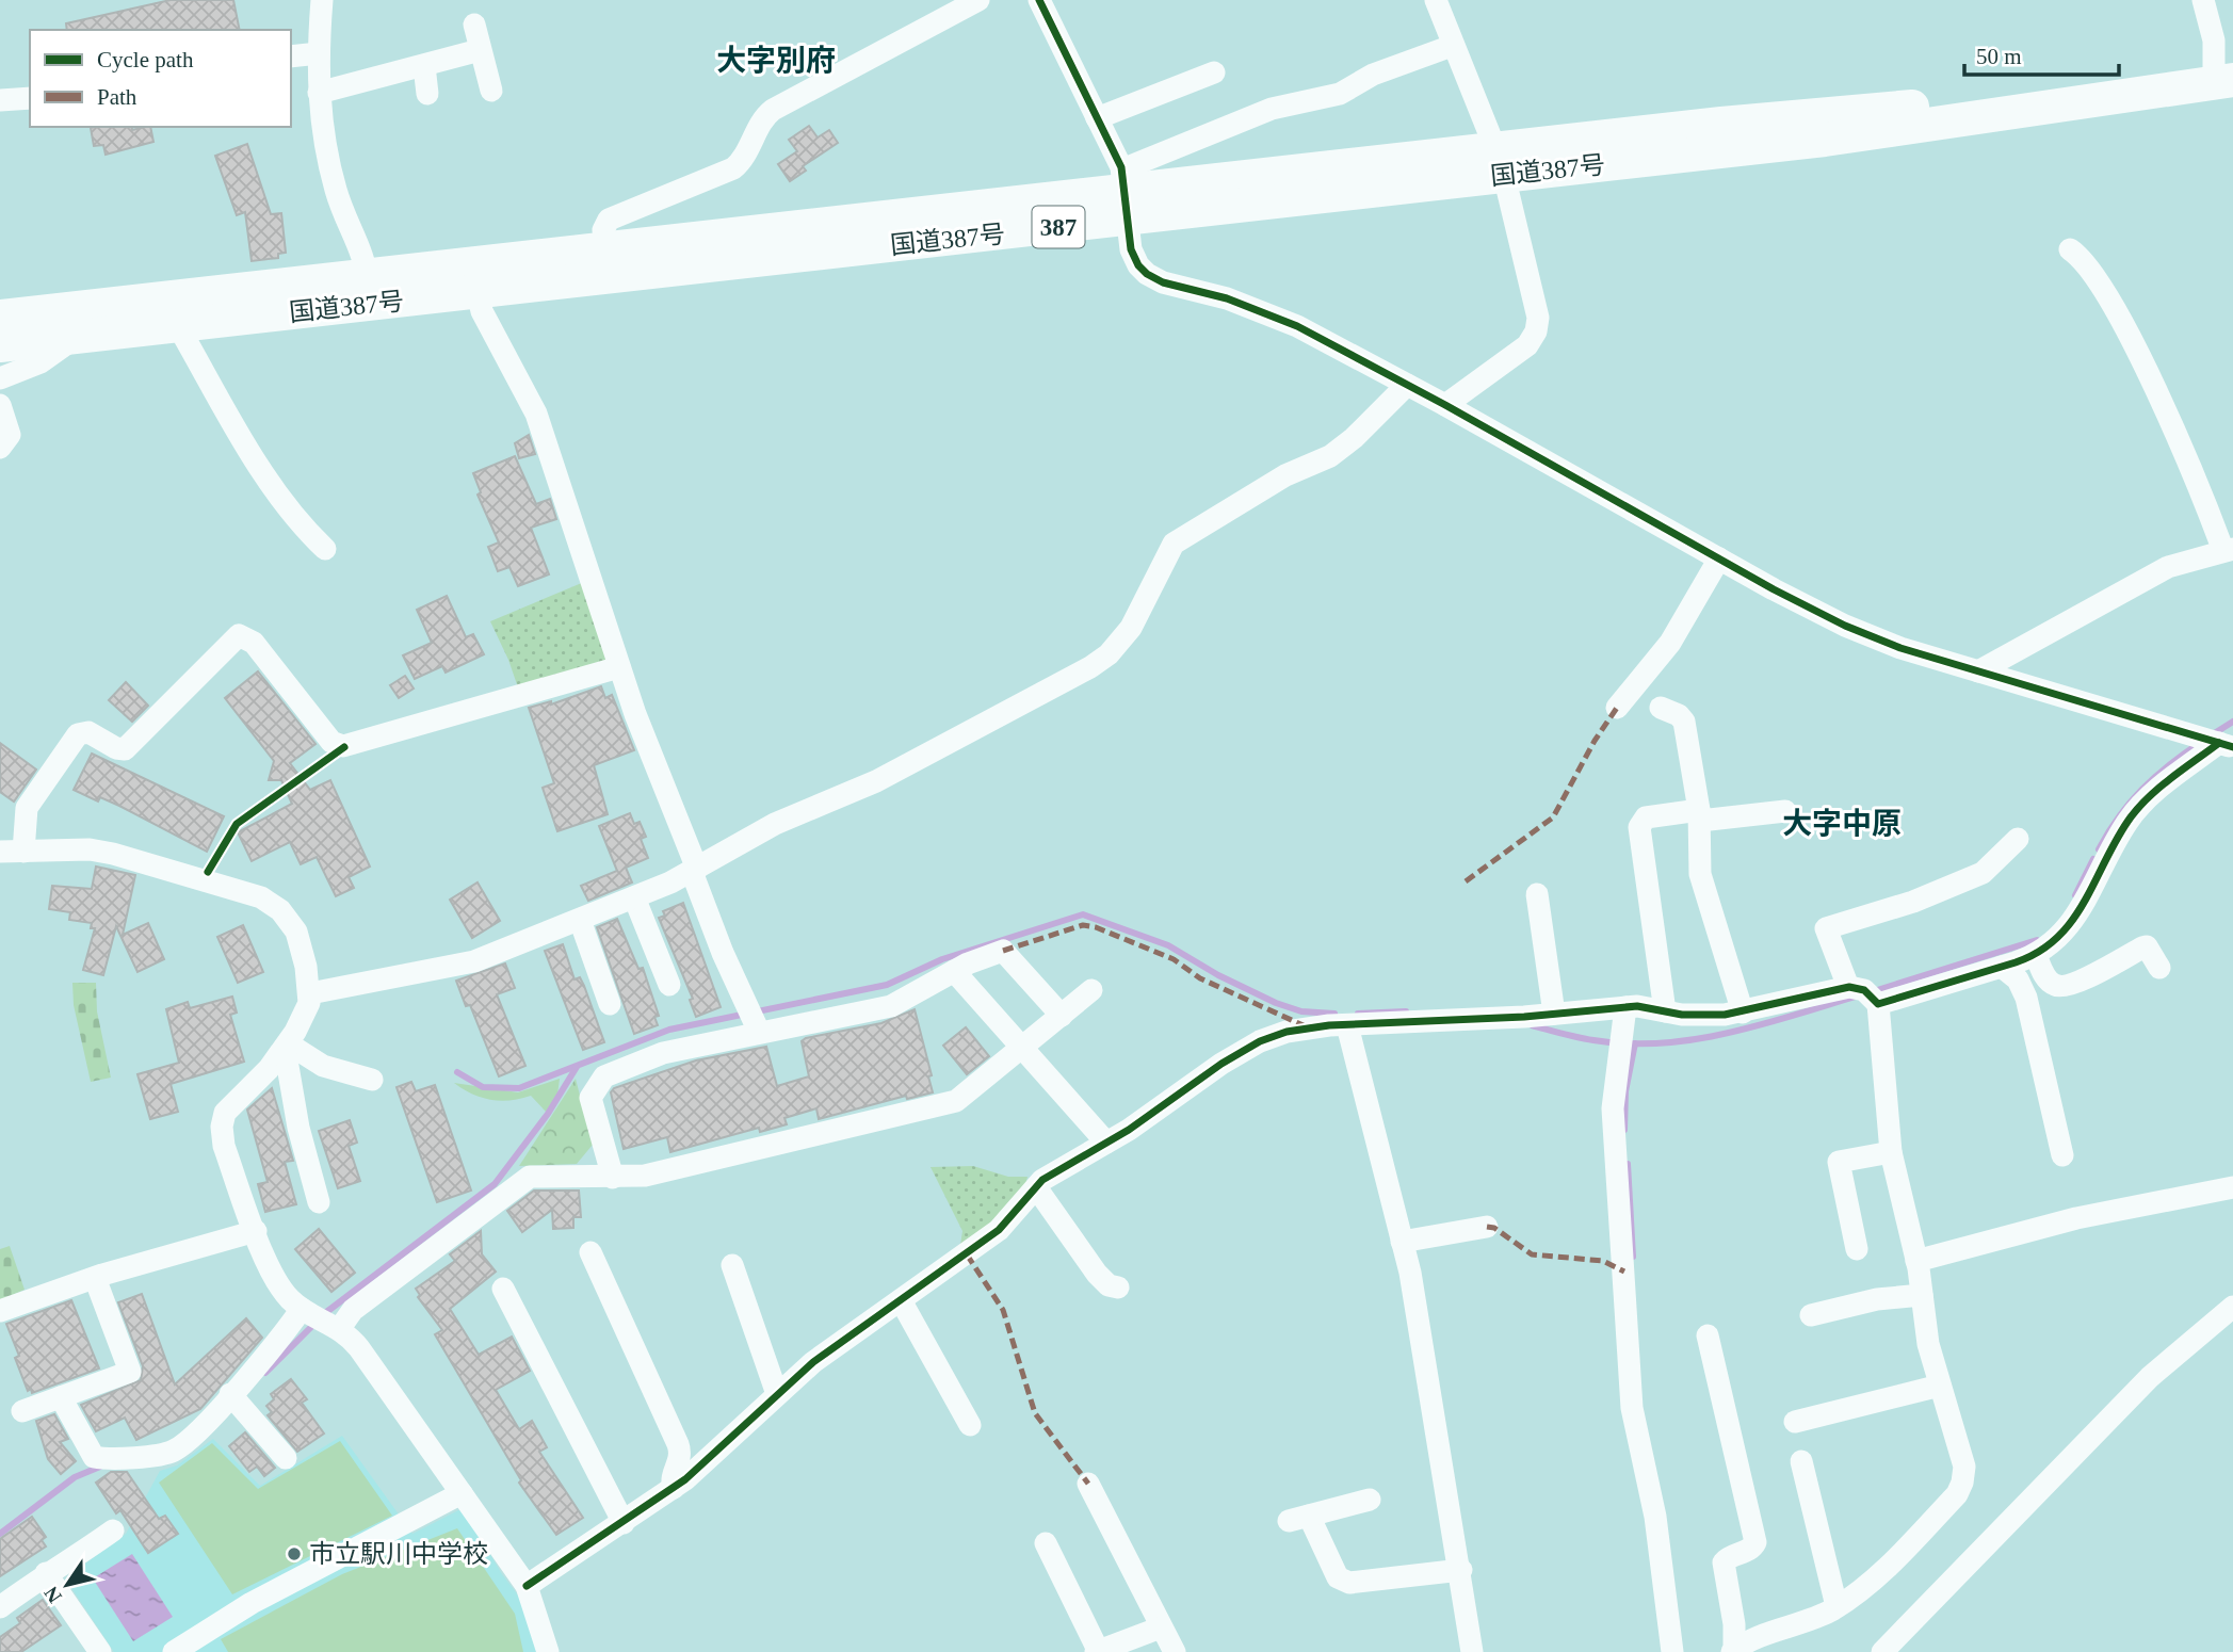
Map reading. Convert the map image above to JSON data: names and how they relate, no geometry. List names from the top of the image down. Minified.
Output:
{"streets":{"highway":["国道387号","387"]},"districts":["大字別府","大字中原"],"places":["市立駅川中学校"],"legend":["Cycle path","Path"],"scale_bar":"50 m","north":"bottom left"}
